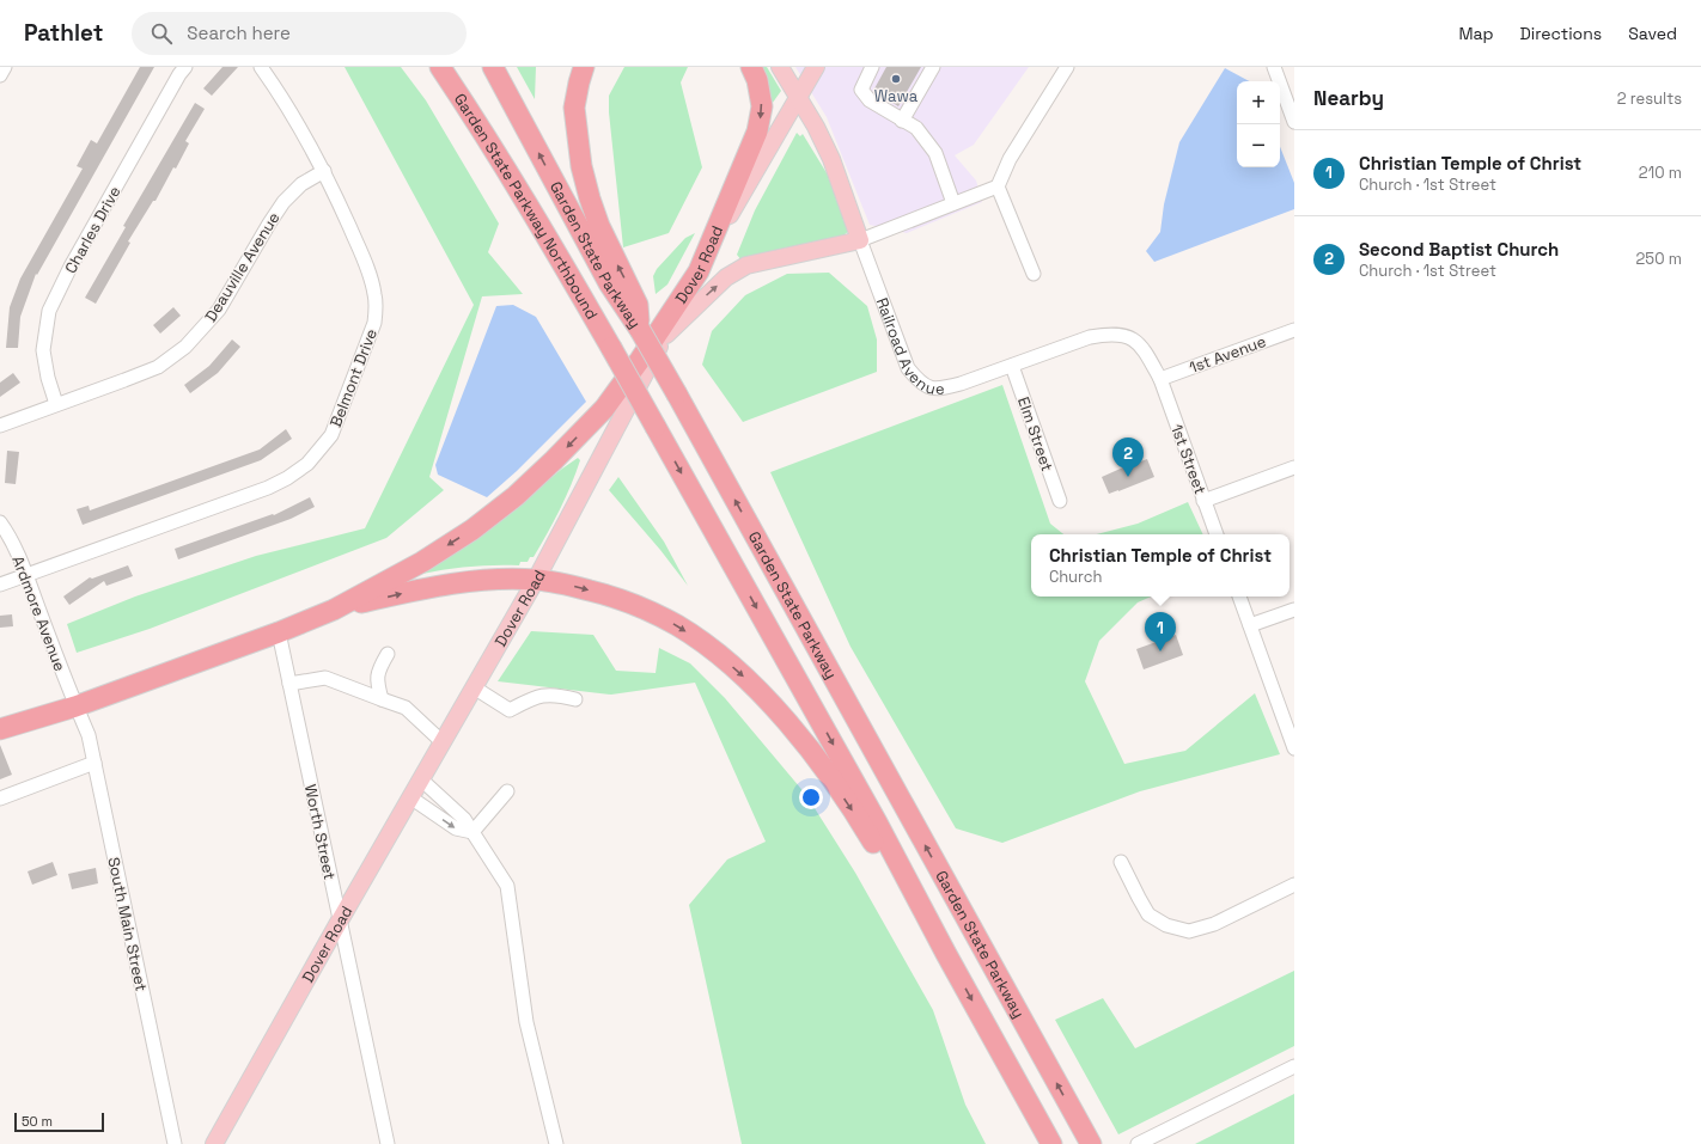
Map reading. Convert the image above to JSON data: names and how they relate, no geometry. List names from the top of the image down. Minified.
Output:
{"streets":{"highway":["Garden State Parkway Northbound","Garden State Parkway"],"main road":["Dover Road","Railroad Avenue"],"street":["Charles Drive","Deauville Avenue","1st Avenue","Belmont Drive","Elm Street","1st Street","Ardmore Avenue","Worth Street","South Main Street"]},"crossings":[["Garden State Parkway Northbound","Garden State Parkway"],["Charles Drive","Deauville Avenue"],["Deauville Avenue","Belmont Drive"],["Dover Road","Railroad Avenue"],["Dover Road","Worth Street"],["Railroad Avenue","1st Avenue"],["Railroad Avenue","Elm Street"],["Railroad Avenue","1st Street"],["1st Avenue","1st Street"],["Belmont Drive","Ardmore Avenue"],["Ardmore Avenue","South Main Street"]],"places":["Wawa"],"scale_bar":"50 m","page":{"header":"Pathlet","search":"Search here","nav":["Map","Directions","Saved"],"heading":["Nearby","2 results"],"map_buttons":["+","−"],"list":[{"mark":"1","name":"Christian Temple of Christ","note":"Church · 1st Street","value":"210 m"},{"mark":"2","name":"Second Baptist Church","note":"Church · 1st Street","value":"250 m"}],"pins":["2","1"],"popup":["Christian Temple of Christ","Church"],"scale":"50 m"}}
